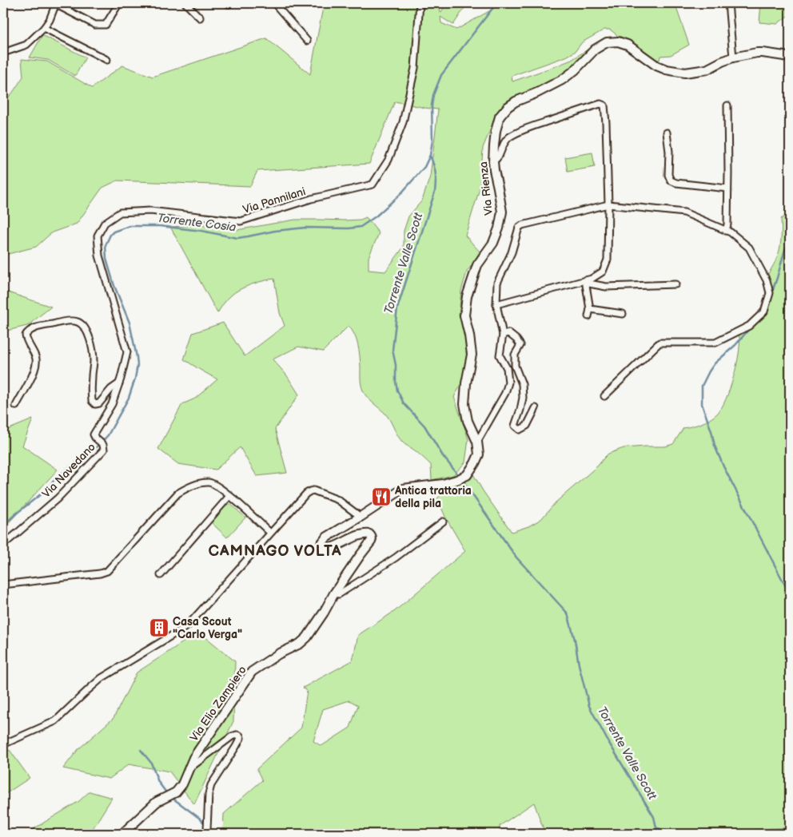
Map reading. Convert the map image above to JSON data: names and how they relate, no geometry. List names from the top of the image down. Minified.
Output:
{"streets":{"street":["Via Rienza","Via Pannilani","Via Navedano","Via Elio Zampiero"]},"crossings":[["Via Rienza","Via Elio Zampiero"],["Via Pannilani","Via Navedano"]],"districts":["CAMNAGO VOLTA"],"water":["Torrente Cosia","Torrente Valle Scott"],"places":{"restaurant":["Antica trattoria della pila"],"building":["Casa Scout \"Carlo Verga\""]}}
